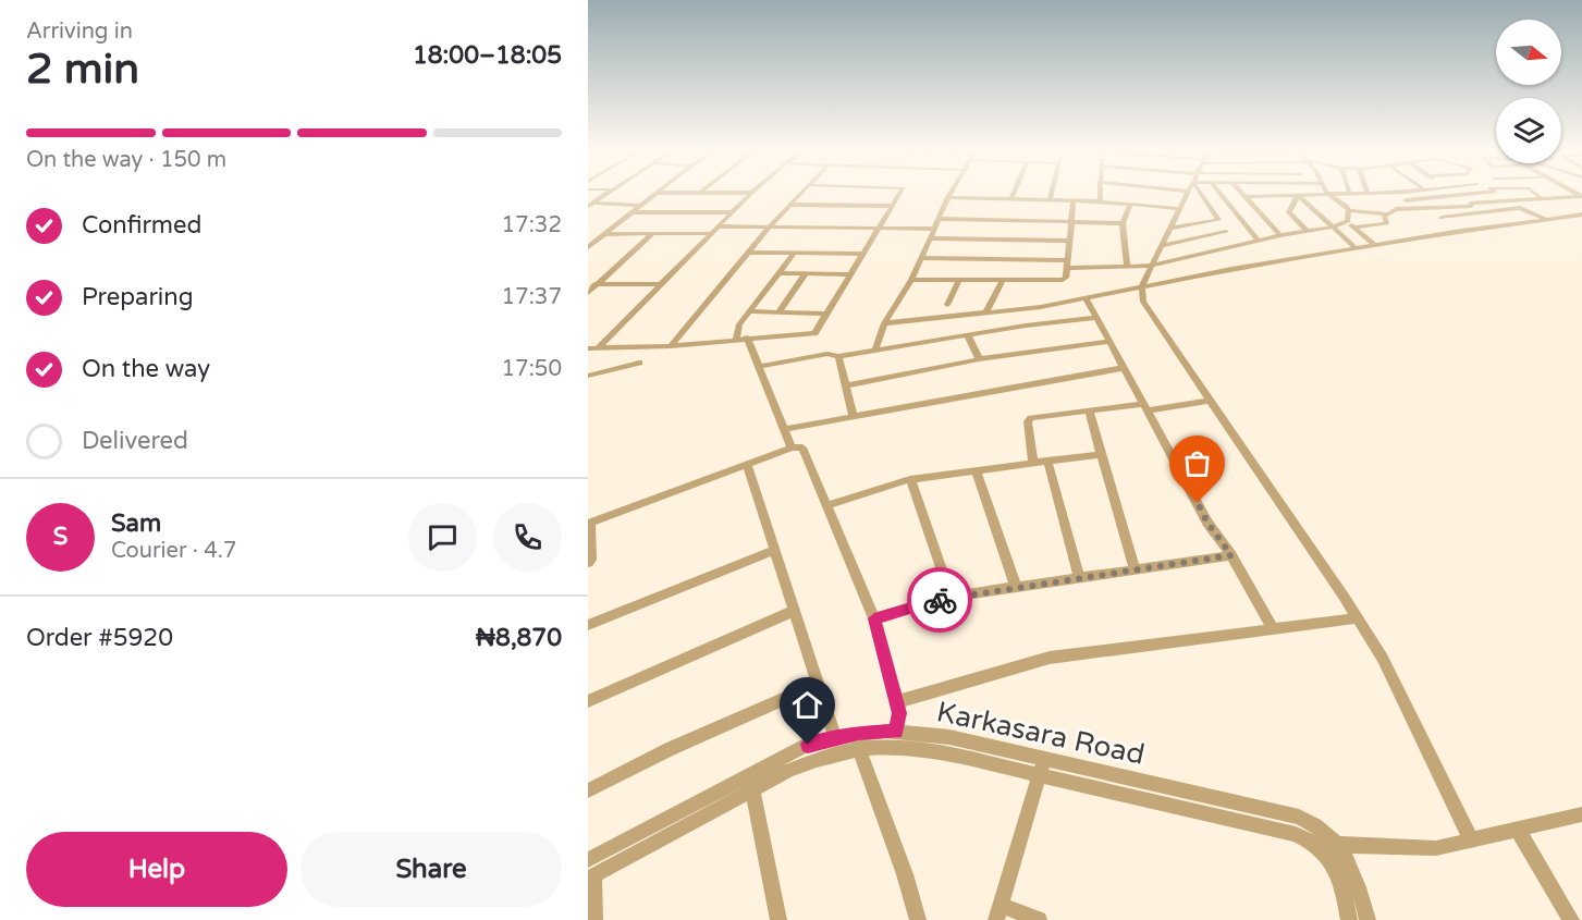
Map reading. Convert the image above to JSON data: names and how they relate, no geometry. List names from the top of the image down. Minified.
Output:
{"streets":{"street":["Karkasara Road"]},"north":"right","page":{"heading":["2 min","Arriving in","18:00–18:05"],"panel":["Sam","Courier · 4.7","Order #5920","₦8,870"],"bar":"On the way · 150 m","list":[["Confirmed","17:32"],["Preparing","17:37"],["On the way","17:50"],"Delivered"],"round":"S","buttons":["Help","Share"]}}
